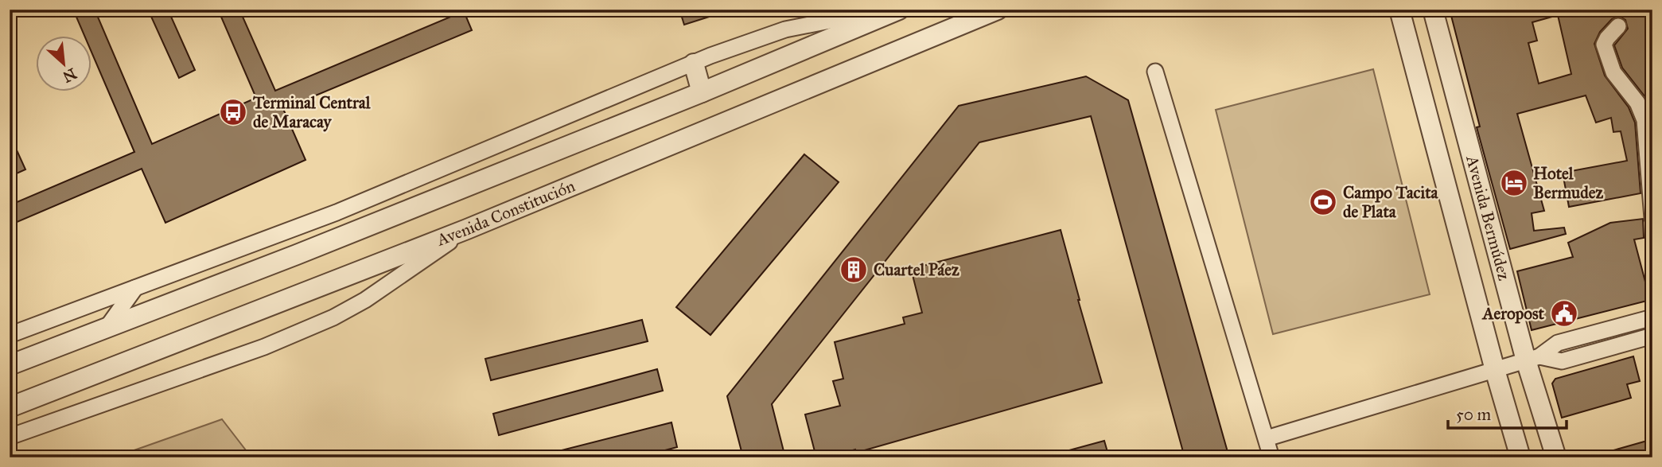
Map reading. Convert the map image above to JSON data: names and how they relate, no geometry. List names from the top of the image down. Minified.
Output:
{"streets":{"street":["Avenida Constitución","Avenida Bermúdez"]},"places":{"bus stop":["Terminal Central de Maracay"],"hotel":["Hotel Bermudez"],"sports":["Campo Tacita de Plata"],"building":["Cuartel Páez"],"public building":["Aeropost"]},"scale_bar":"50 m","north":"bottom right"}
